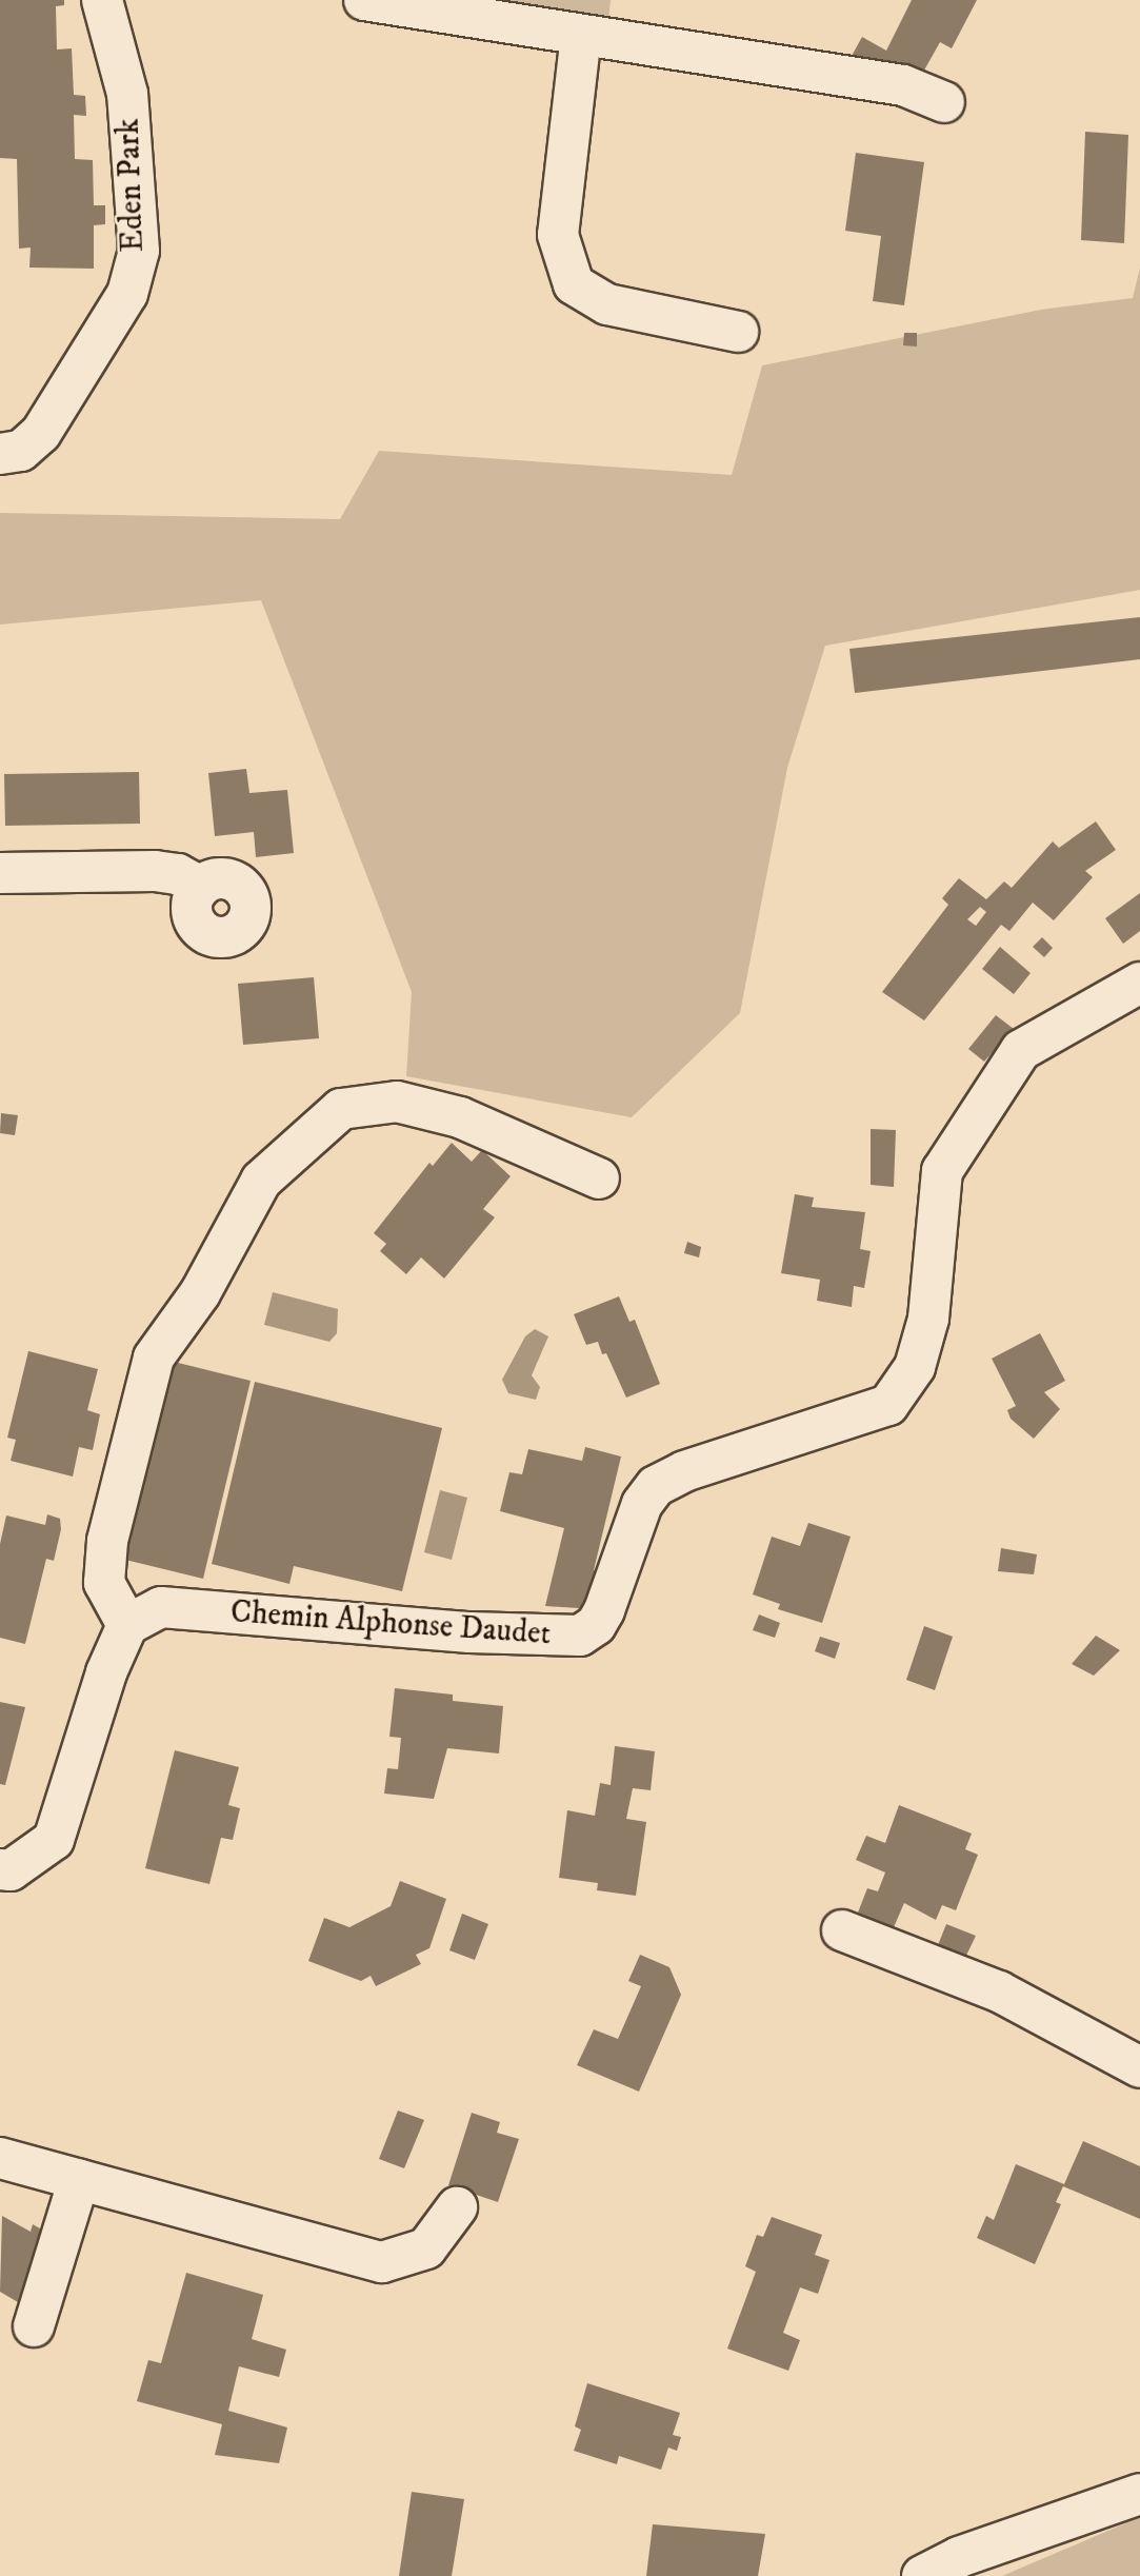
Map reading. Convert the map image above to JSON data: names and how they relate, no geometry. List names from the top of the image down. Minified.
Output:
{"streets":{"street":["Eden Park","Chemin Alphonse Daudet"]}}
